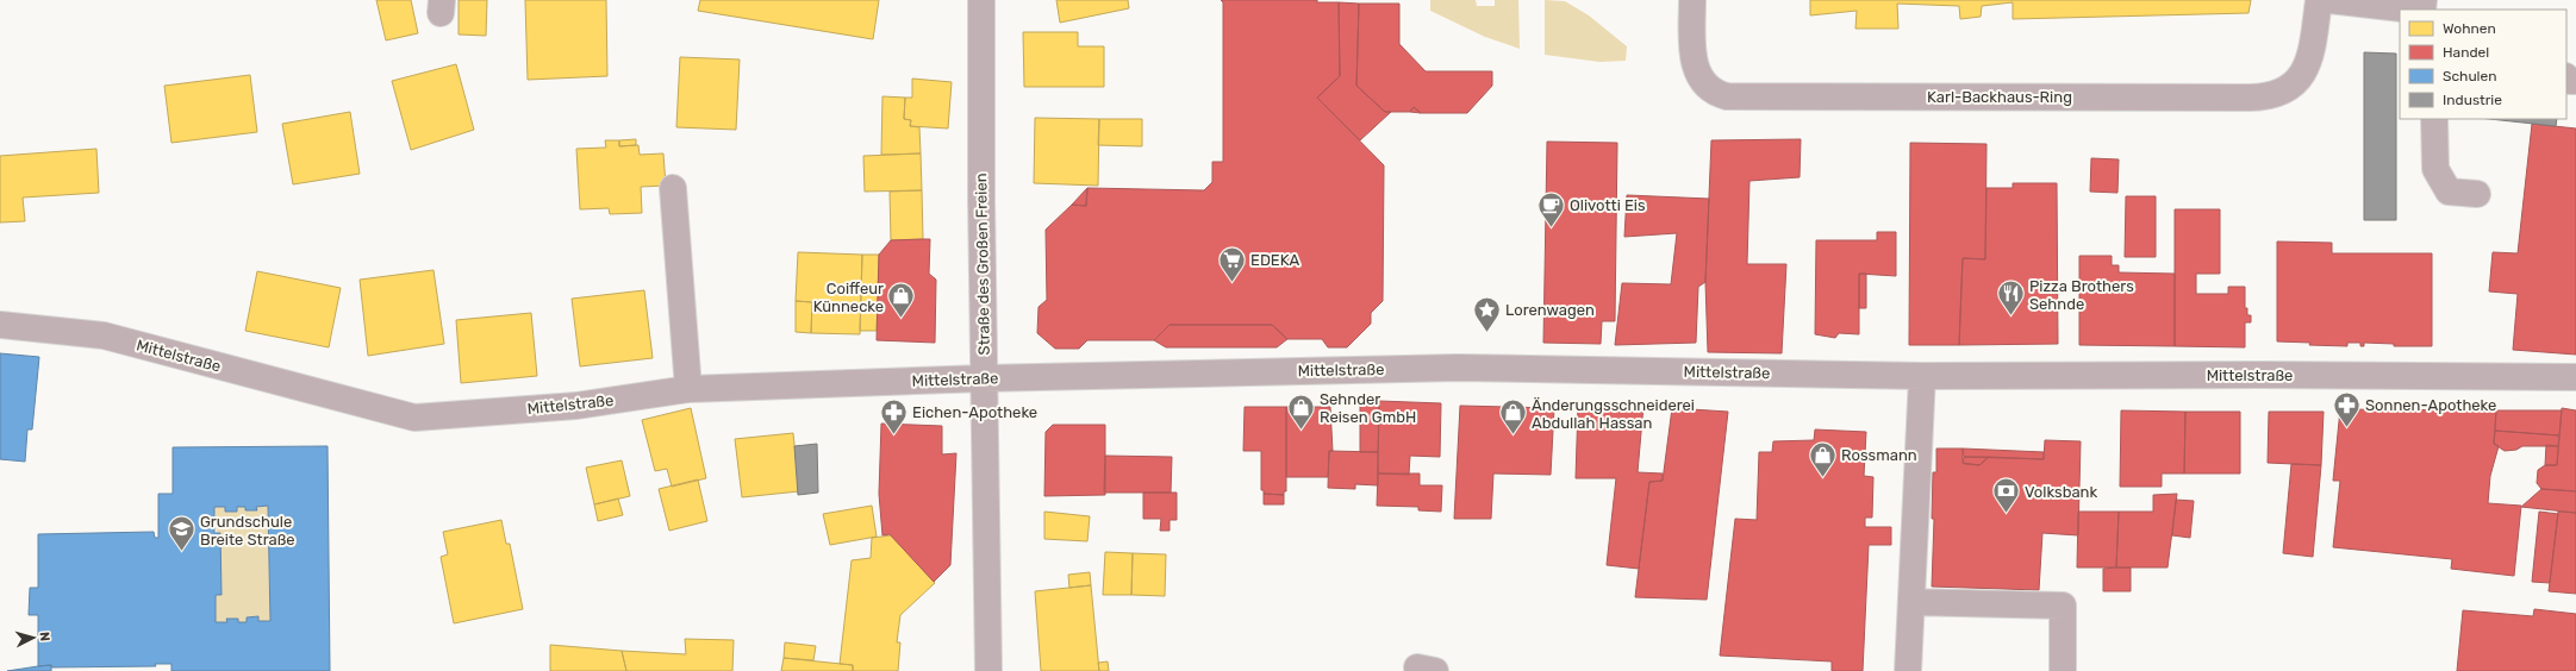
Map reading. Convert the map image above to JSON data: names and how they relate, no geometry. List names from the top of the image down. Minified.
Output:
{"streets":{"street":["Karl-Backhaus-Ring","Straße des Großen Freien","Mittelstraße"]},"crossings":[["Straße des Großen Freien","Mittelstraße"]],"places":{"cafe":["Olivotti Eis"],"supermarket":["EDEKA"],"restaurant":["Pizza Brothers Sehnde"],"shop":["Coiffeur Künnecke","Sehnder Reisen GmbH","Änderungsschneiderei Abdullah Hassan","Rossmann"],"place":["Lorenwagen"],"pharmacy":["Sonnen-Apotheke","Eichen-Apotheke"],"bank":["Volksbank"],"school or university":["Grundschule Breite Straße"]},"legend":["Wohnen","Handel","Schulen","Industrie"],"north":"right"}
